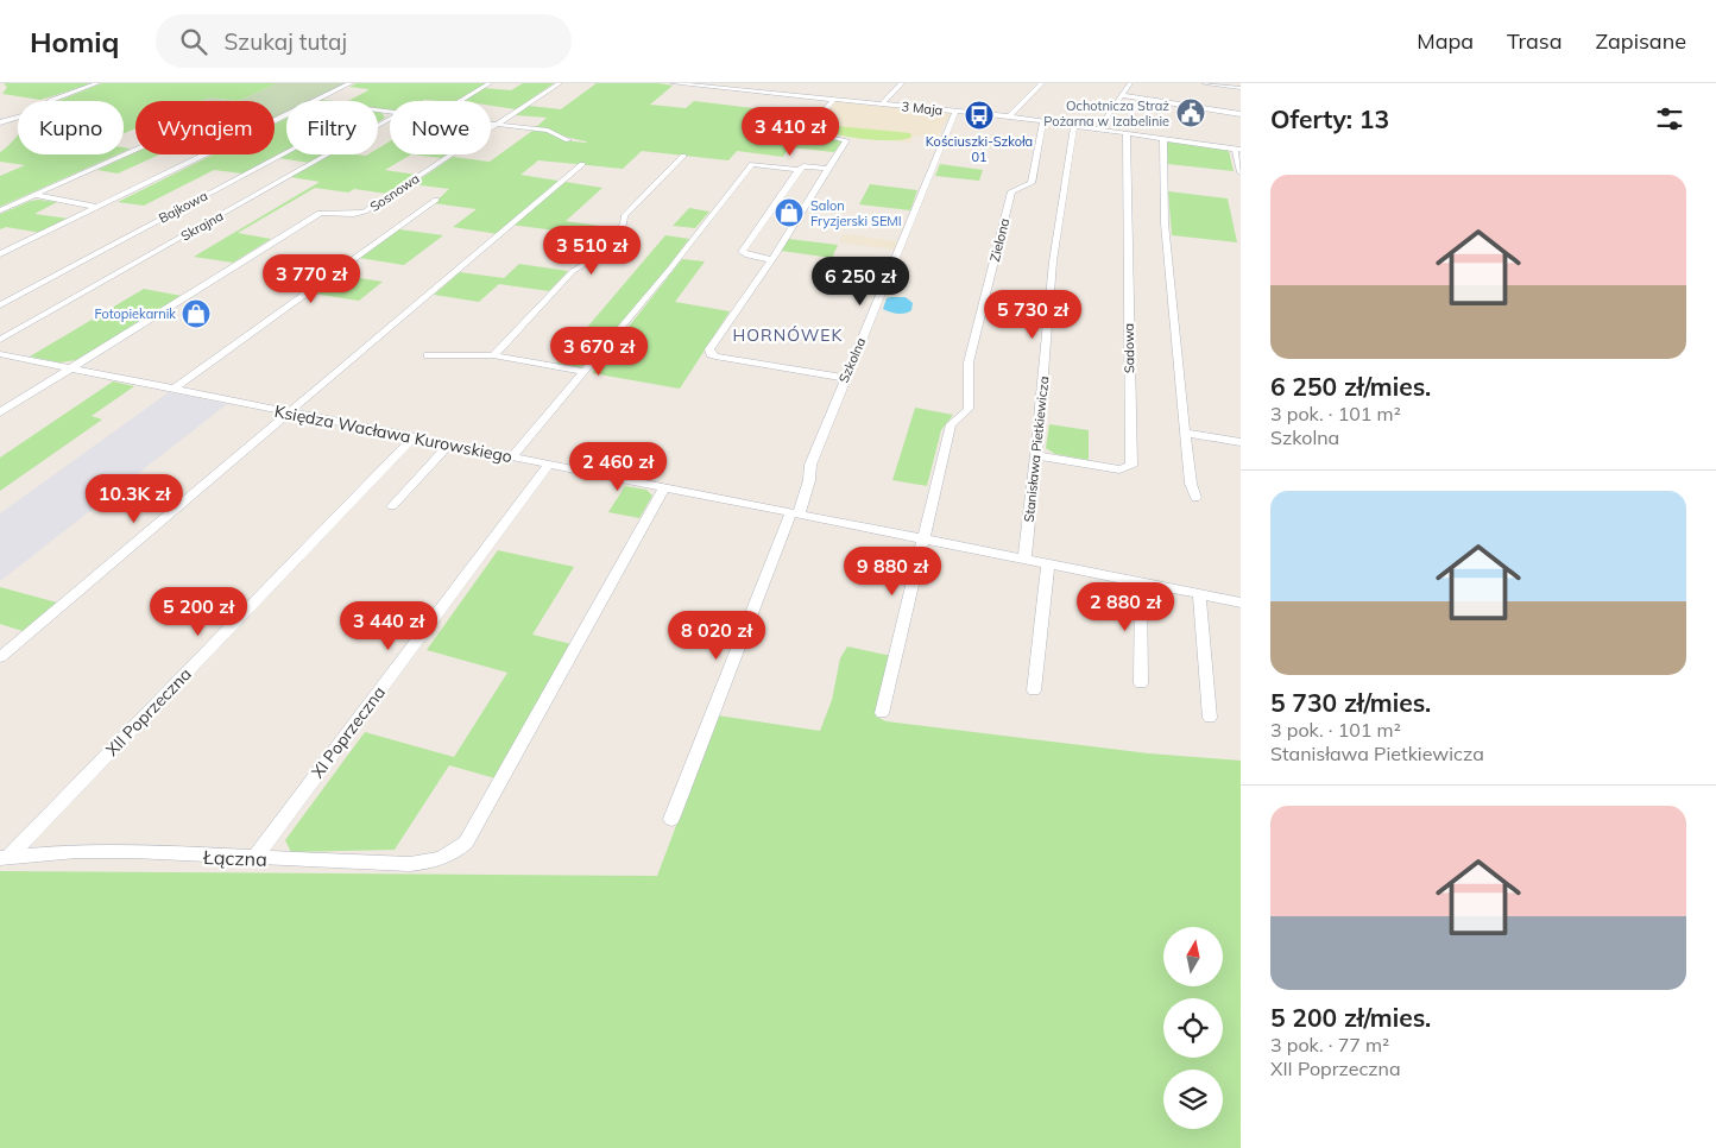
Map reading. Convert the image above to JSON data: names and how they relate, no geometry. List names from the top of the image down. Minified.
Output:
{"streets":{"street":["3 Maja","Sosnowa","Bajkowa","Skrajna","Zielona","Sadowa","Szkolna","Księdza Wacława Kurowskiego","Stanisława Pietkiewicza","XII Poprzeczna","XI Poprzeczna","Łączna"]},"crossings":[["3 Maja","Zielona"],["3 Maja","Sadowa"],["3 Maja","Szkolna"],["3 Maja","Stanisława Pietkiewicza"],["Sosnowa","Księdza Wacława Kurowskiego"],["Zielona","Księdza Wacława Kurowskiego"],["Sadowa","Stanisława Pietkiewicza"],["Szkolna","Księdza Wacława Kurowskiego"],["Księdza Wacława Kurowskiego","Stanisława Pietkiewicza"],["Księdza Wacława Kurowskiego","XII Poprzeczna"],["Księdza Wacława Kurowskiego","XI Poprzeczna"],["Księdza Wacława Kurowskiego","Łączna"],["XII Poprzeczna","Łączna"],["XI Poprzeczna","Łączna"]],"districts":["HORNÓWEK"],"places":{"public building":["Ochotnicza Straż Pożarna w Izabelinie"],"bus stop":["Kościuszki-Szkoła 01"],"shop":["Salon Fryzjerski SEMI","Fotopiekarnik"]},"north":"top","page":{"header":"Homiq","search":"Szukaj tutaj","nav":["Mapa","Trasa","Zapisane"],"heading":"Oferty: 13","chip":["Kupno","Wynajem","Filtry","Nowe"],"price":["3 410 zł","3 510 zł","3 770 zł","6 250 zł","5 730 zł","3 670 zł","2 460 zł","10.3K zł","9 880 zł","2 880 zł","5 200 zł","3 440 zł","8 020 zł"],"list":[{"name":"6 250 zł/mies.","note":"3 pok. · 101 m² · Szkolna"},{"name":"5 730 zł/mies.","note":"3 pok. · 101 m² · Stanisława Pietkiewicza"},{"name":"5 200 zł/mies.","note":"3 pok. · 77 m² · XII Poprzeczna"}]}}
